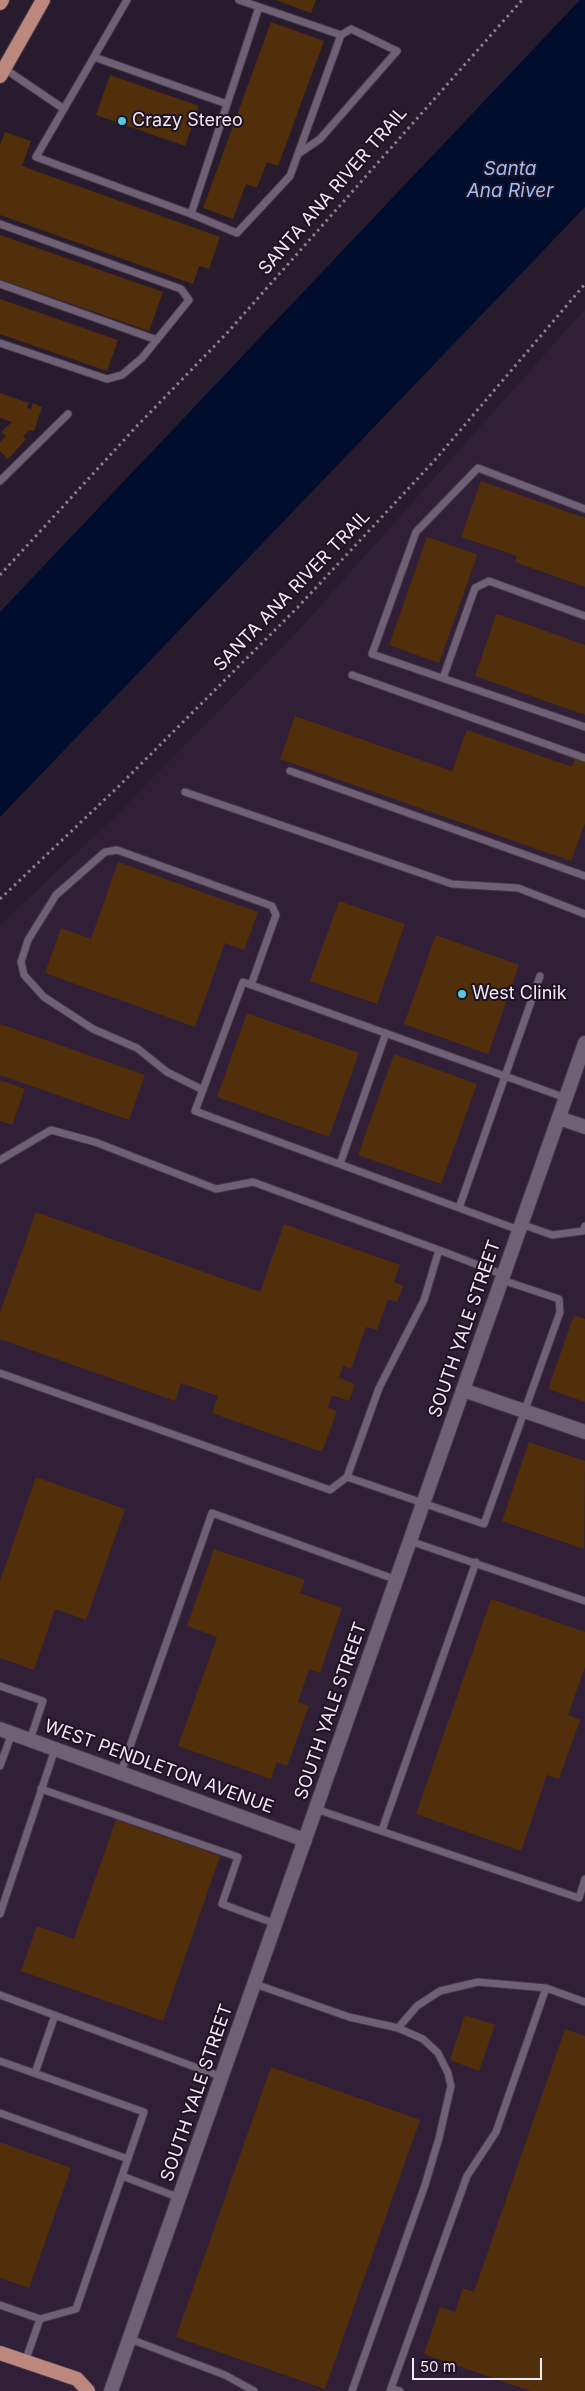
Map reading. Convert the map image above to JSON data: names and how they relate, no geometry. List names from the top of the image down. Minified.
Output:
{"streets":{"street":["SOUTH YALE STREET","WEST PENDLETON AVENUE"],"path":["SANTA ANA RIVER TRAIL"]},"crossings":[["SOUTH YALE STREET","WEST PENDLETON AVENUE"]],"water":["Santa Ana River"],"places":["Crazy Stereo","West Clinik"],"scale_bar":"50 m"}
